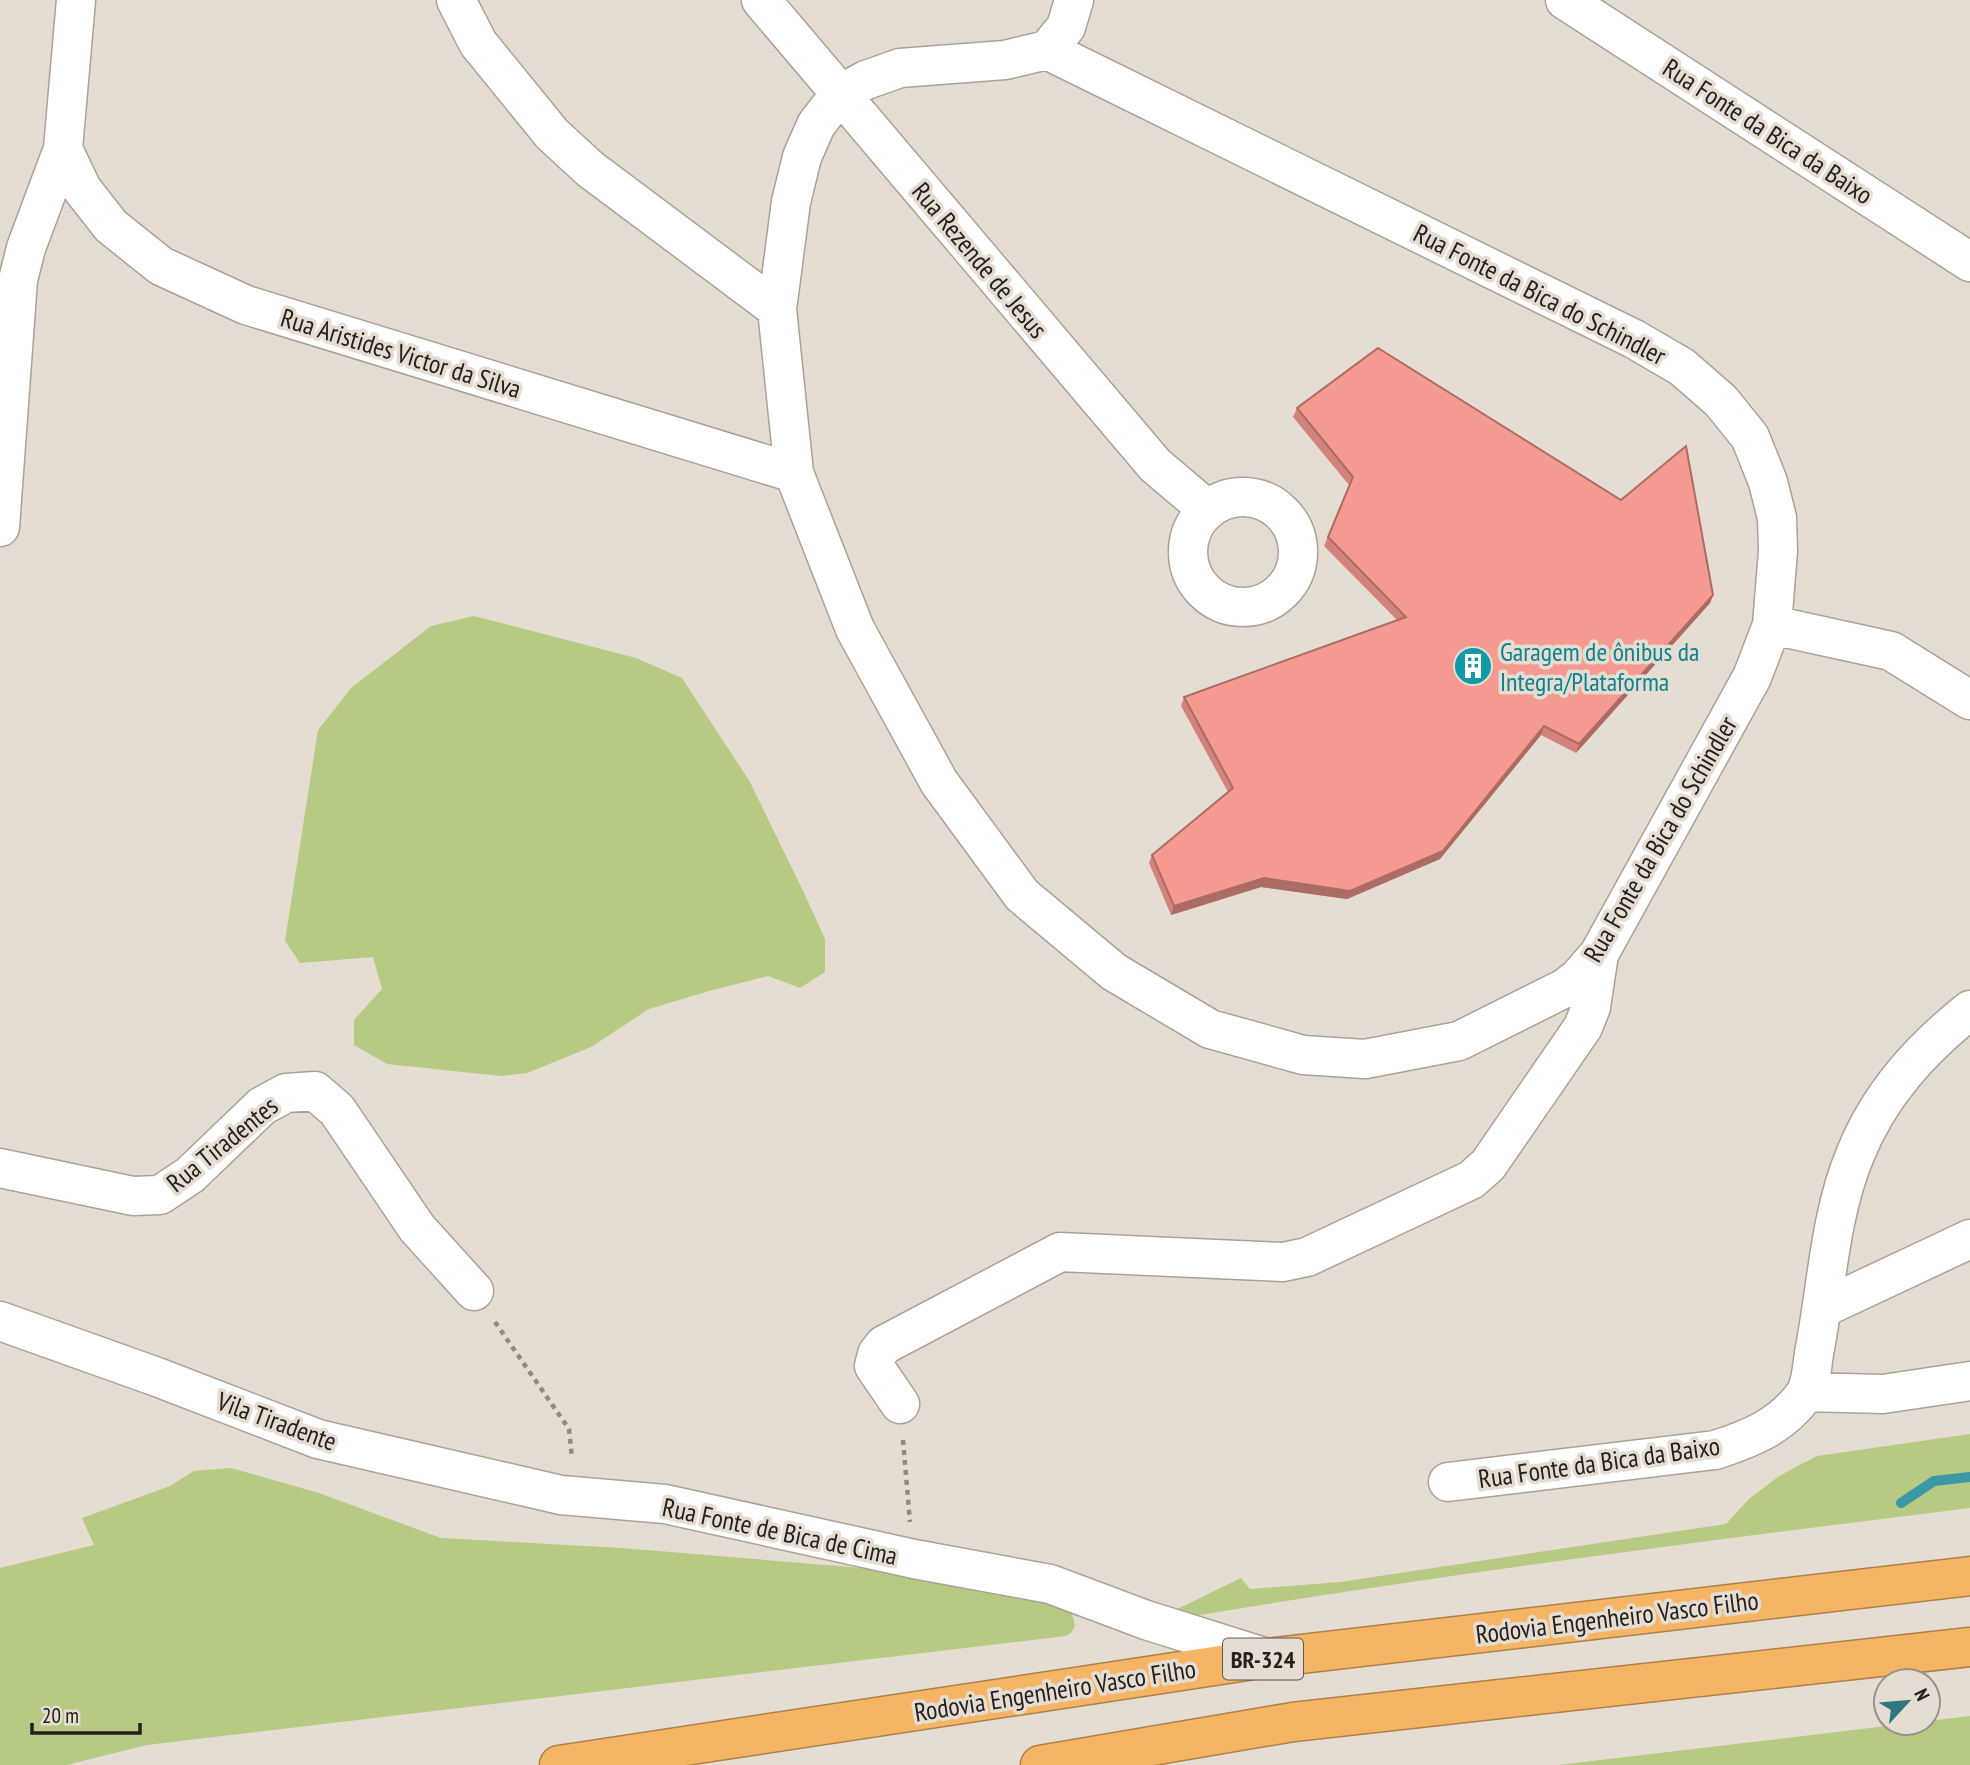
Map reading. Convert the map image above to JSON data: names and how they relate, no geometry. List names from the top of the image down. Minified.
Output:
{"streets":{"highway":["Rodovia Engenheiro Vasco Filho","BR-324"],"street":["Rua Fonte da Bica da Baixo","Rua Rezende de Jesus","Rua Fonte da Bica do Schindler","Rua Aristides Victor da Silva","Rua Tiradentes","Vila Tiradente","Rua Fonte de Bica de Cima"]},"crossings":[["Rua Rezende de Jesus","Rua Fonte da Bica do Schindler"],["Rua Fonte da Bica do Schindler","Rua Aristides Victor da Silva"],["Vila Tiradente","Rua Fonte de Bica de Cima"]],"places":{"building":["Garagem de ônibus da Integra/Plataforma"]},"scale_bar":"20 m","north":"top right"}
